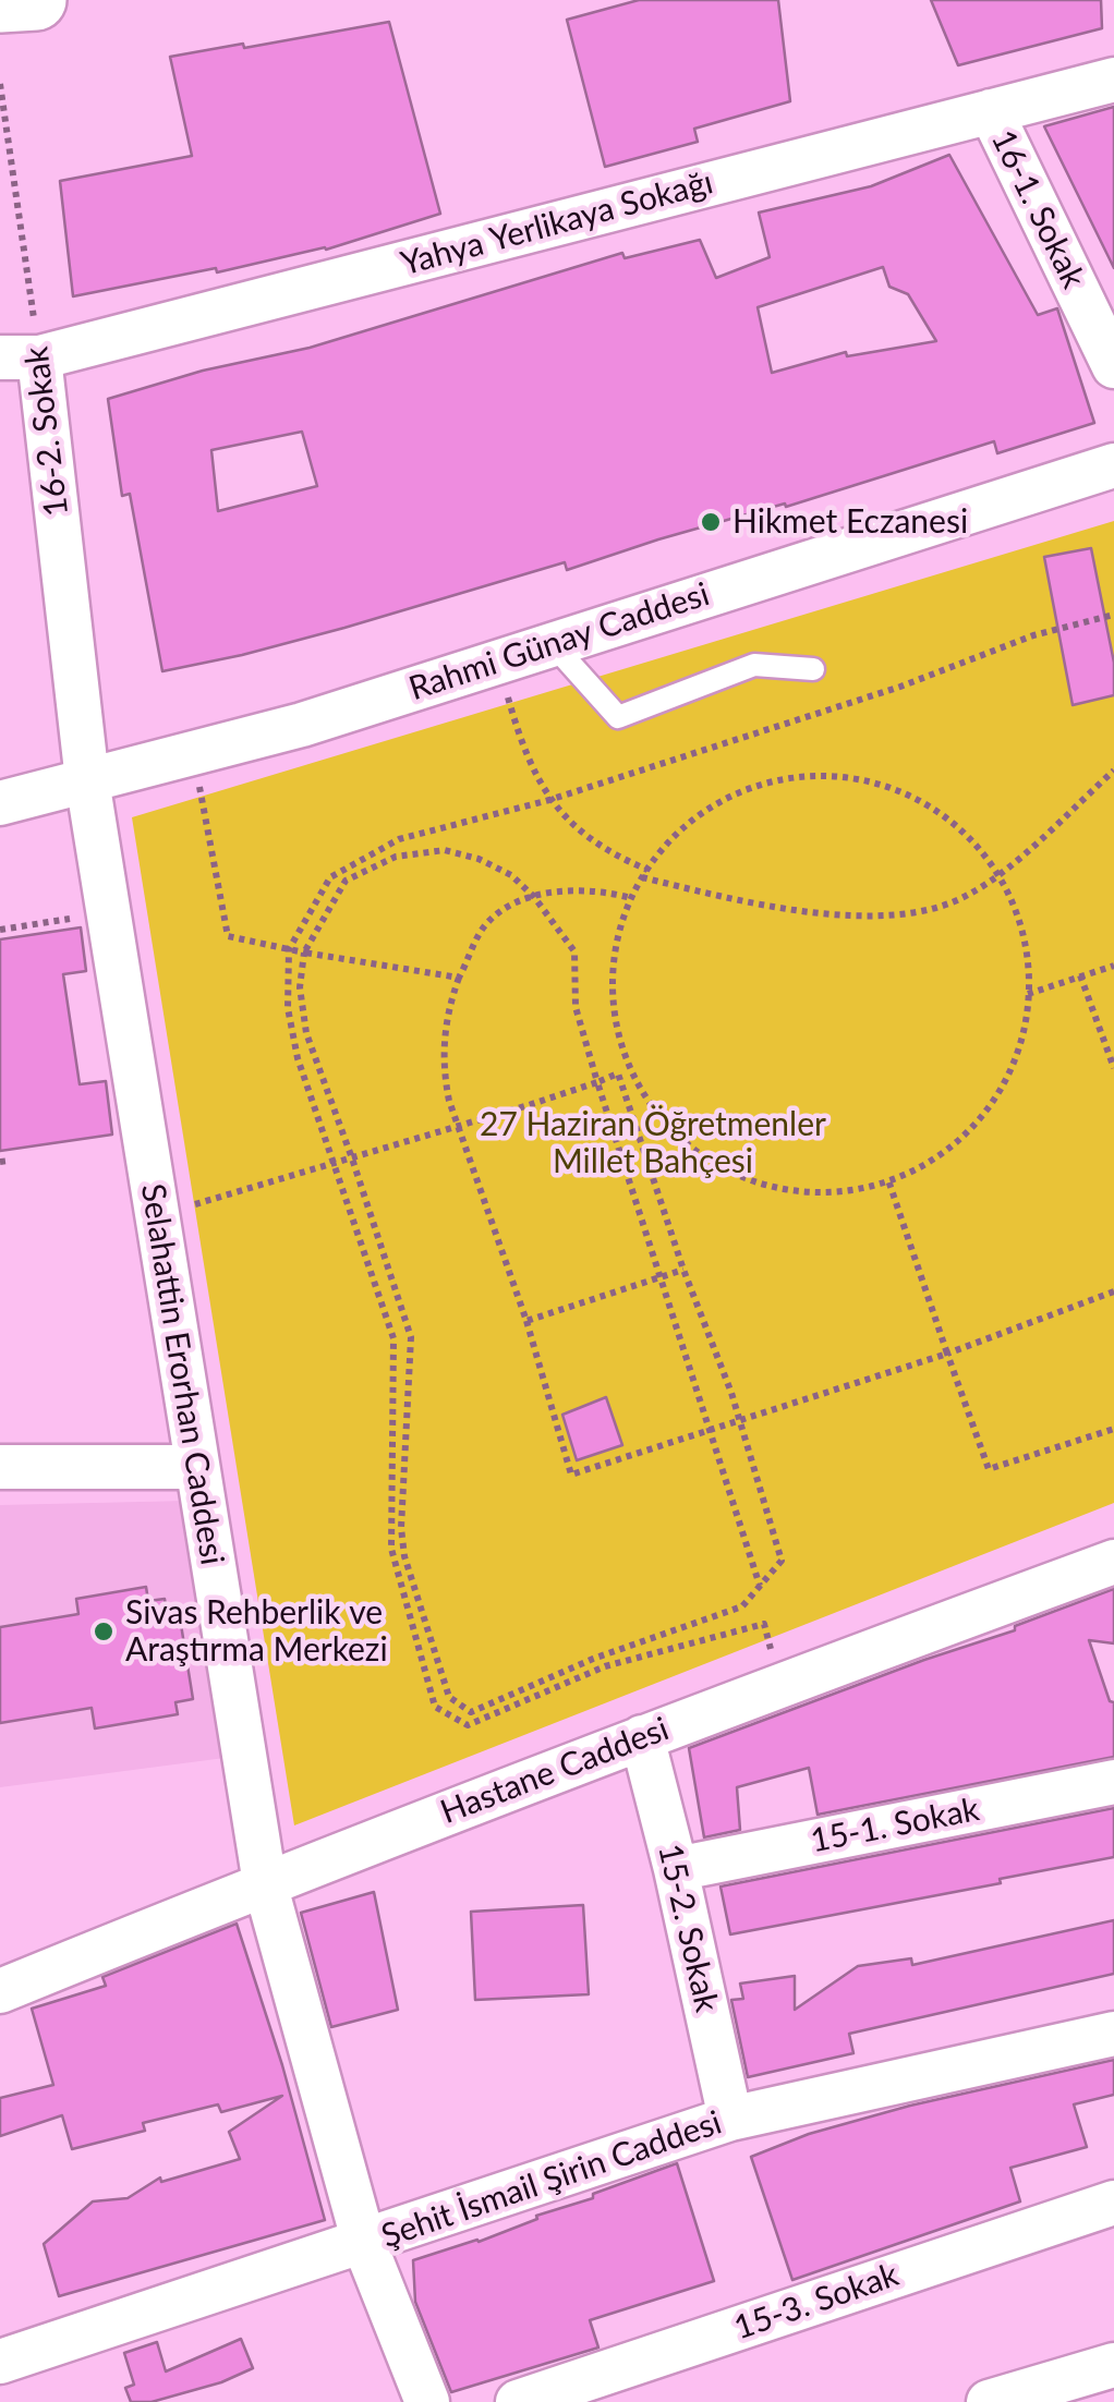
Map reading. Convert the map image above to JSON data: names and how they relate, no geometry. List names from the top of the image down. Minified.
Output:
{"streets":{"street":["16-1. Sokak","Yahya Yerlikaya Sokağı","16-2. Sokak","Rahmi Günay Caddesi","Selahattin Erorhan Caddesi","Hastane Caddesi","15-1. Sokak","15-2. Sokak","Şehit İsmail Şirin Caddesi","15-3. Sokak"]},"crossings":[["16-1. Sokak","Yahya Yerlikaya Sokağı"],["Yahya Yerlikaya Sokağı","16-2. Sokak"],["16-2. Sokak","Rahmi Günay Caddesi"],["16-2. Sokak","Selahattin Erorhan Caddesi"],["Rahmi Günay Caddesi","Selahattin Erorhan Caddesi"],["Selahattin Erorhan Caddesi","Hastane Caddesi"],["Selahattin Erorhan Caddesi","Şehit İsmail Şirin Caddesi"],["Hastane Caddesi","15-2. Sokak"],["15-1. Sokak","15-2. Sokak"],["15-2. Sokak","Şehit İsmail Şirin Caddesi"]],"parks":["27 Haziran Öğretmenler Millet Bahçesi"],"places":["Hikmet Eczanesi","Sivas Rehberlik ve Araştırma Merkezi"]}
